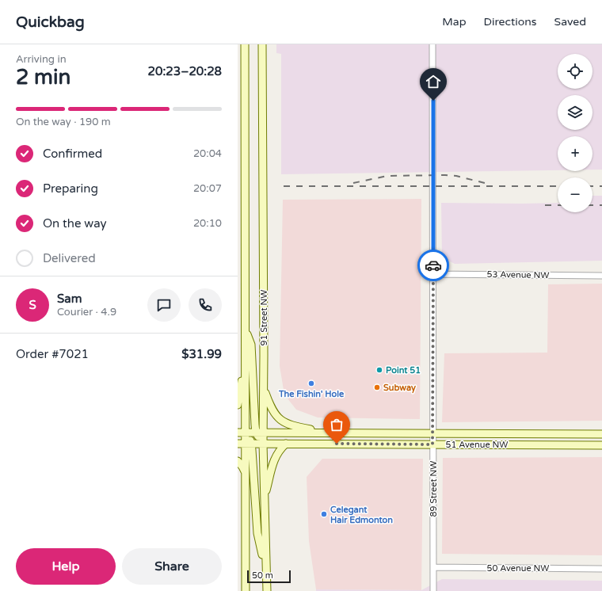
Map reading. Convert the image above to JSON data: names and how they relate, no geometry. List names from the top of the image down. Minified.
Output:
{"streets":{"main road":["91 Street NW","51 Avenue NW"],"street":["53 Avenue NW","89 Street NW","50 Avenue NW"]},"crossings":[["53 Avenue NW","89 Street NW"],["91 Street NW","51 Avenue NW"],["51 Avenue NW","89 Street NW"],["89 Street NW","50 Avenue NW"]],"places":["Point 51","The Fishin' Hole","Subway","Celegant Hair Edmonton"],"scale_bar":"50 m","page":{"header":"Quickbag","nav":["Map","Directions","Saved"],"heading":["2 min","Arriving in","20:23–20:28"],"panel":["Sam","Courier · 4.9","Order #7021","$31.99"],"map_buttons":["+","−"],"bar":"On the way · 190 m","list":[["Confirmed","20:04"],["Preparing","20:07"],["On the way","20:10"],"Delivered"],"round":"S","buttons":["Help","Share"],"scale":"50 m"}}
